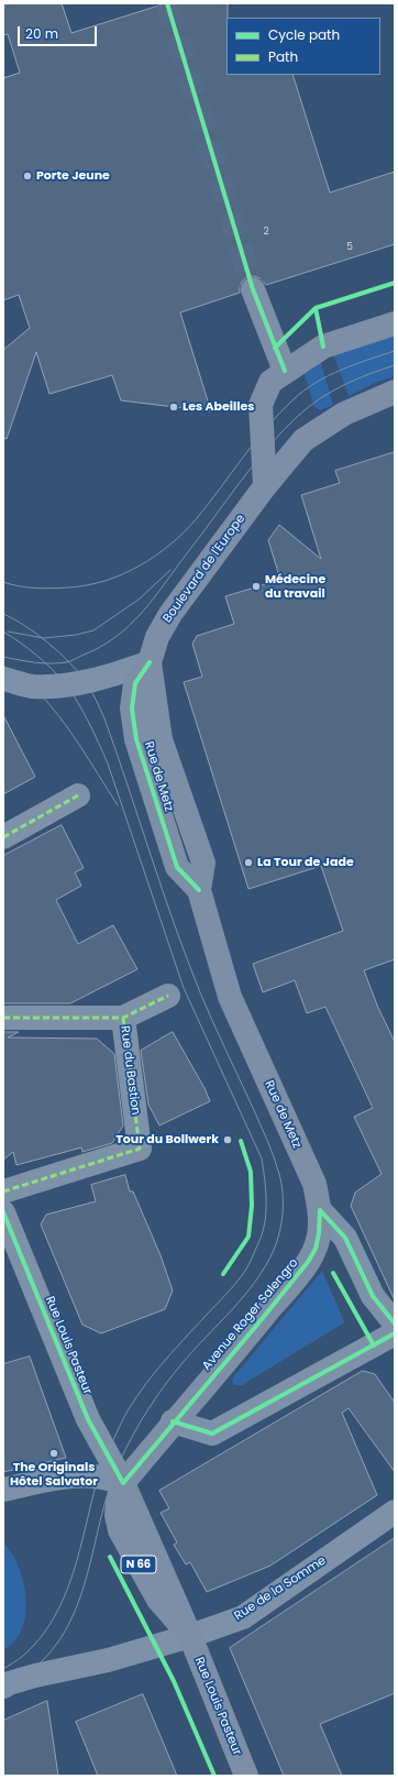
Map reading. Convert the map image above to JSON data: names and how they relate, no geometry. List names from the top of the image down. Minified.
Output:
{"streets":{"main road":["Boulevard de l'Europe","Rue de Metz","Avenue Roger Salengro","Rue Louis Pasteur"],"street":["Rue du Bastion","Rue de la Somme"]},"crossings":[["Boulevard de l'Europe","Rue de Metz"],["Rue de Metz","Avenue Roger Salengro"],["Avenue Roger Salengro","Rue Louis Pasteur"],["Rue Louis Pasteur","Rue de la Somme"]],"places":["Porte Jeune","Les Abeilles","Médecine du travail","La Tour de Jade","Tour du Bollwerk","The Originals Hôtel Salvator"],"house_numbers":["2","5"],"legend":["Cycle path","Path"],"scale_bar":"20 m"}
